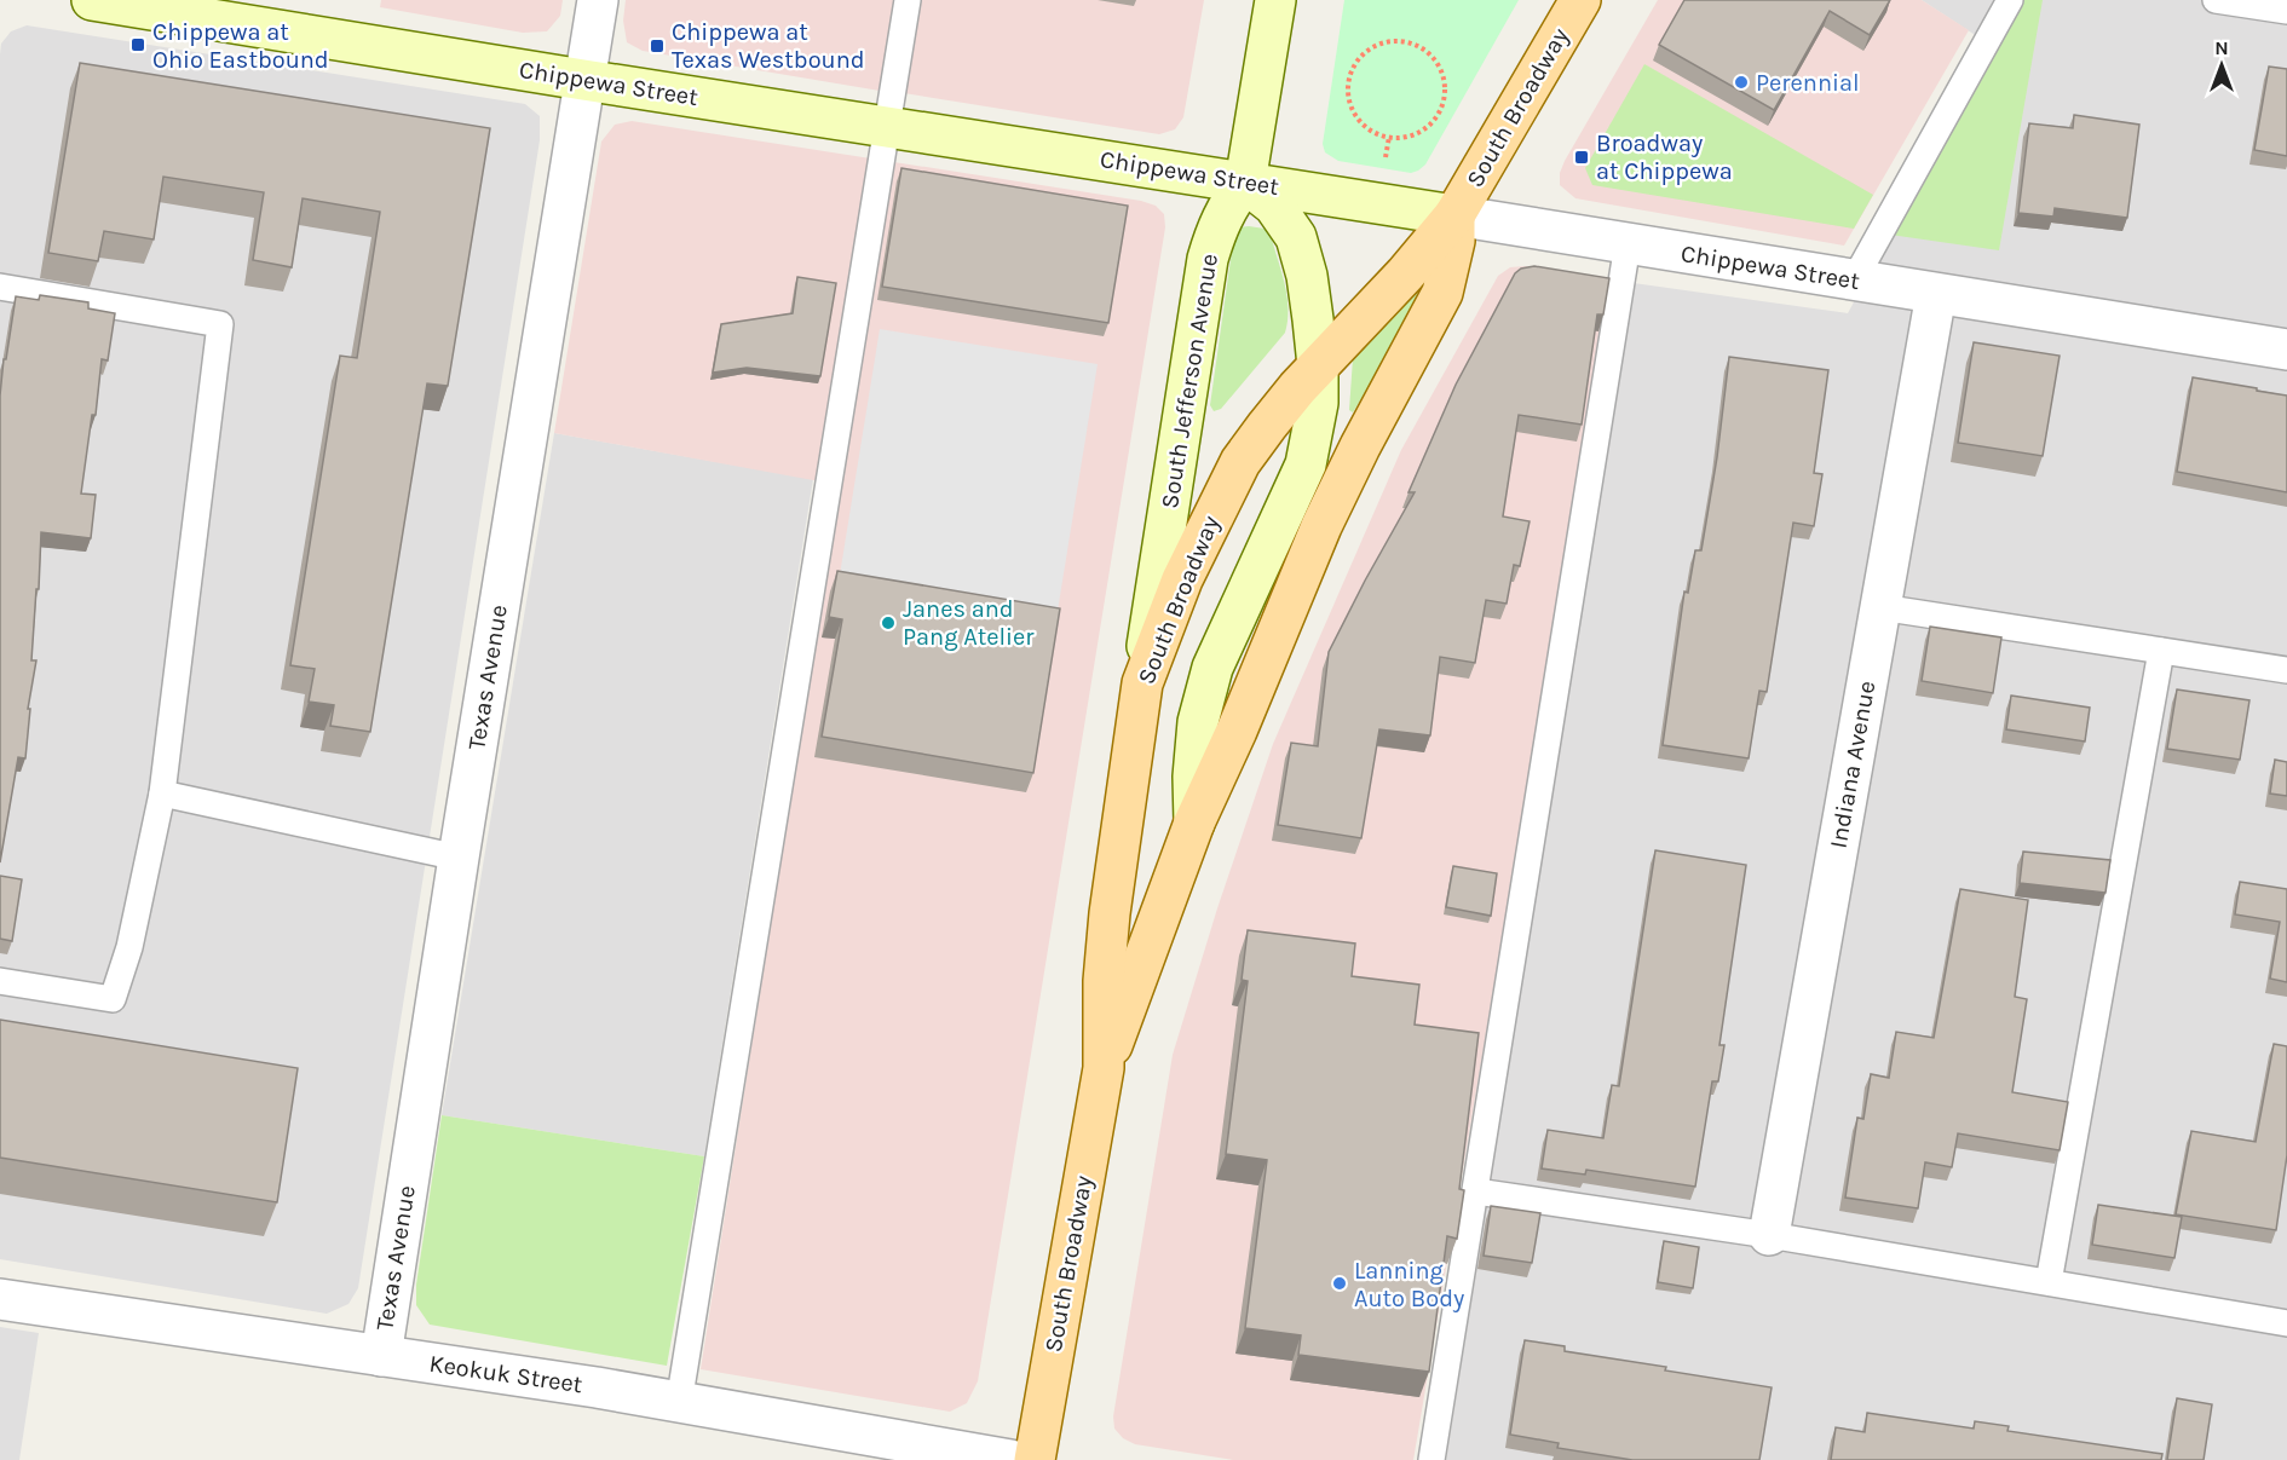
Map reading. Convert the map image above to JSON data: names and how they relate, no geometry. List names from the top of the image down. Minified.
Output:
{"streets":{"main road":["Chippewa Street","South Broadway","South Jefferson Avenue"],"street":["Texas Avenue","Indiana Avenue","Keokuk Street"]},"crossings":[["Chippewa Street","South Broadway"],["Chippewa Street","South Jefferson Avenue"],["Chippewa Street","Texas Avenue"],["Chippewa Street","Indiana Avenue"],["South Broadway","South Jefferson Avenue"],["Texas Avenue","Keokuk Street"]],"places":{"transit":["Chippewa at Ohio Eastbound","Chippewa at Texas Westbound","Broadway at Chippewa"],"other":["Perennial","Janes and Pang Atelier","Lanning Auto Body"]},"north":"top"}
